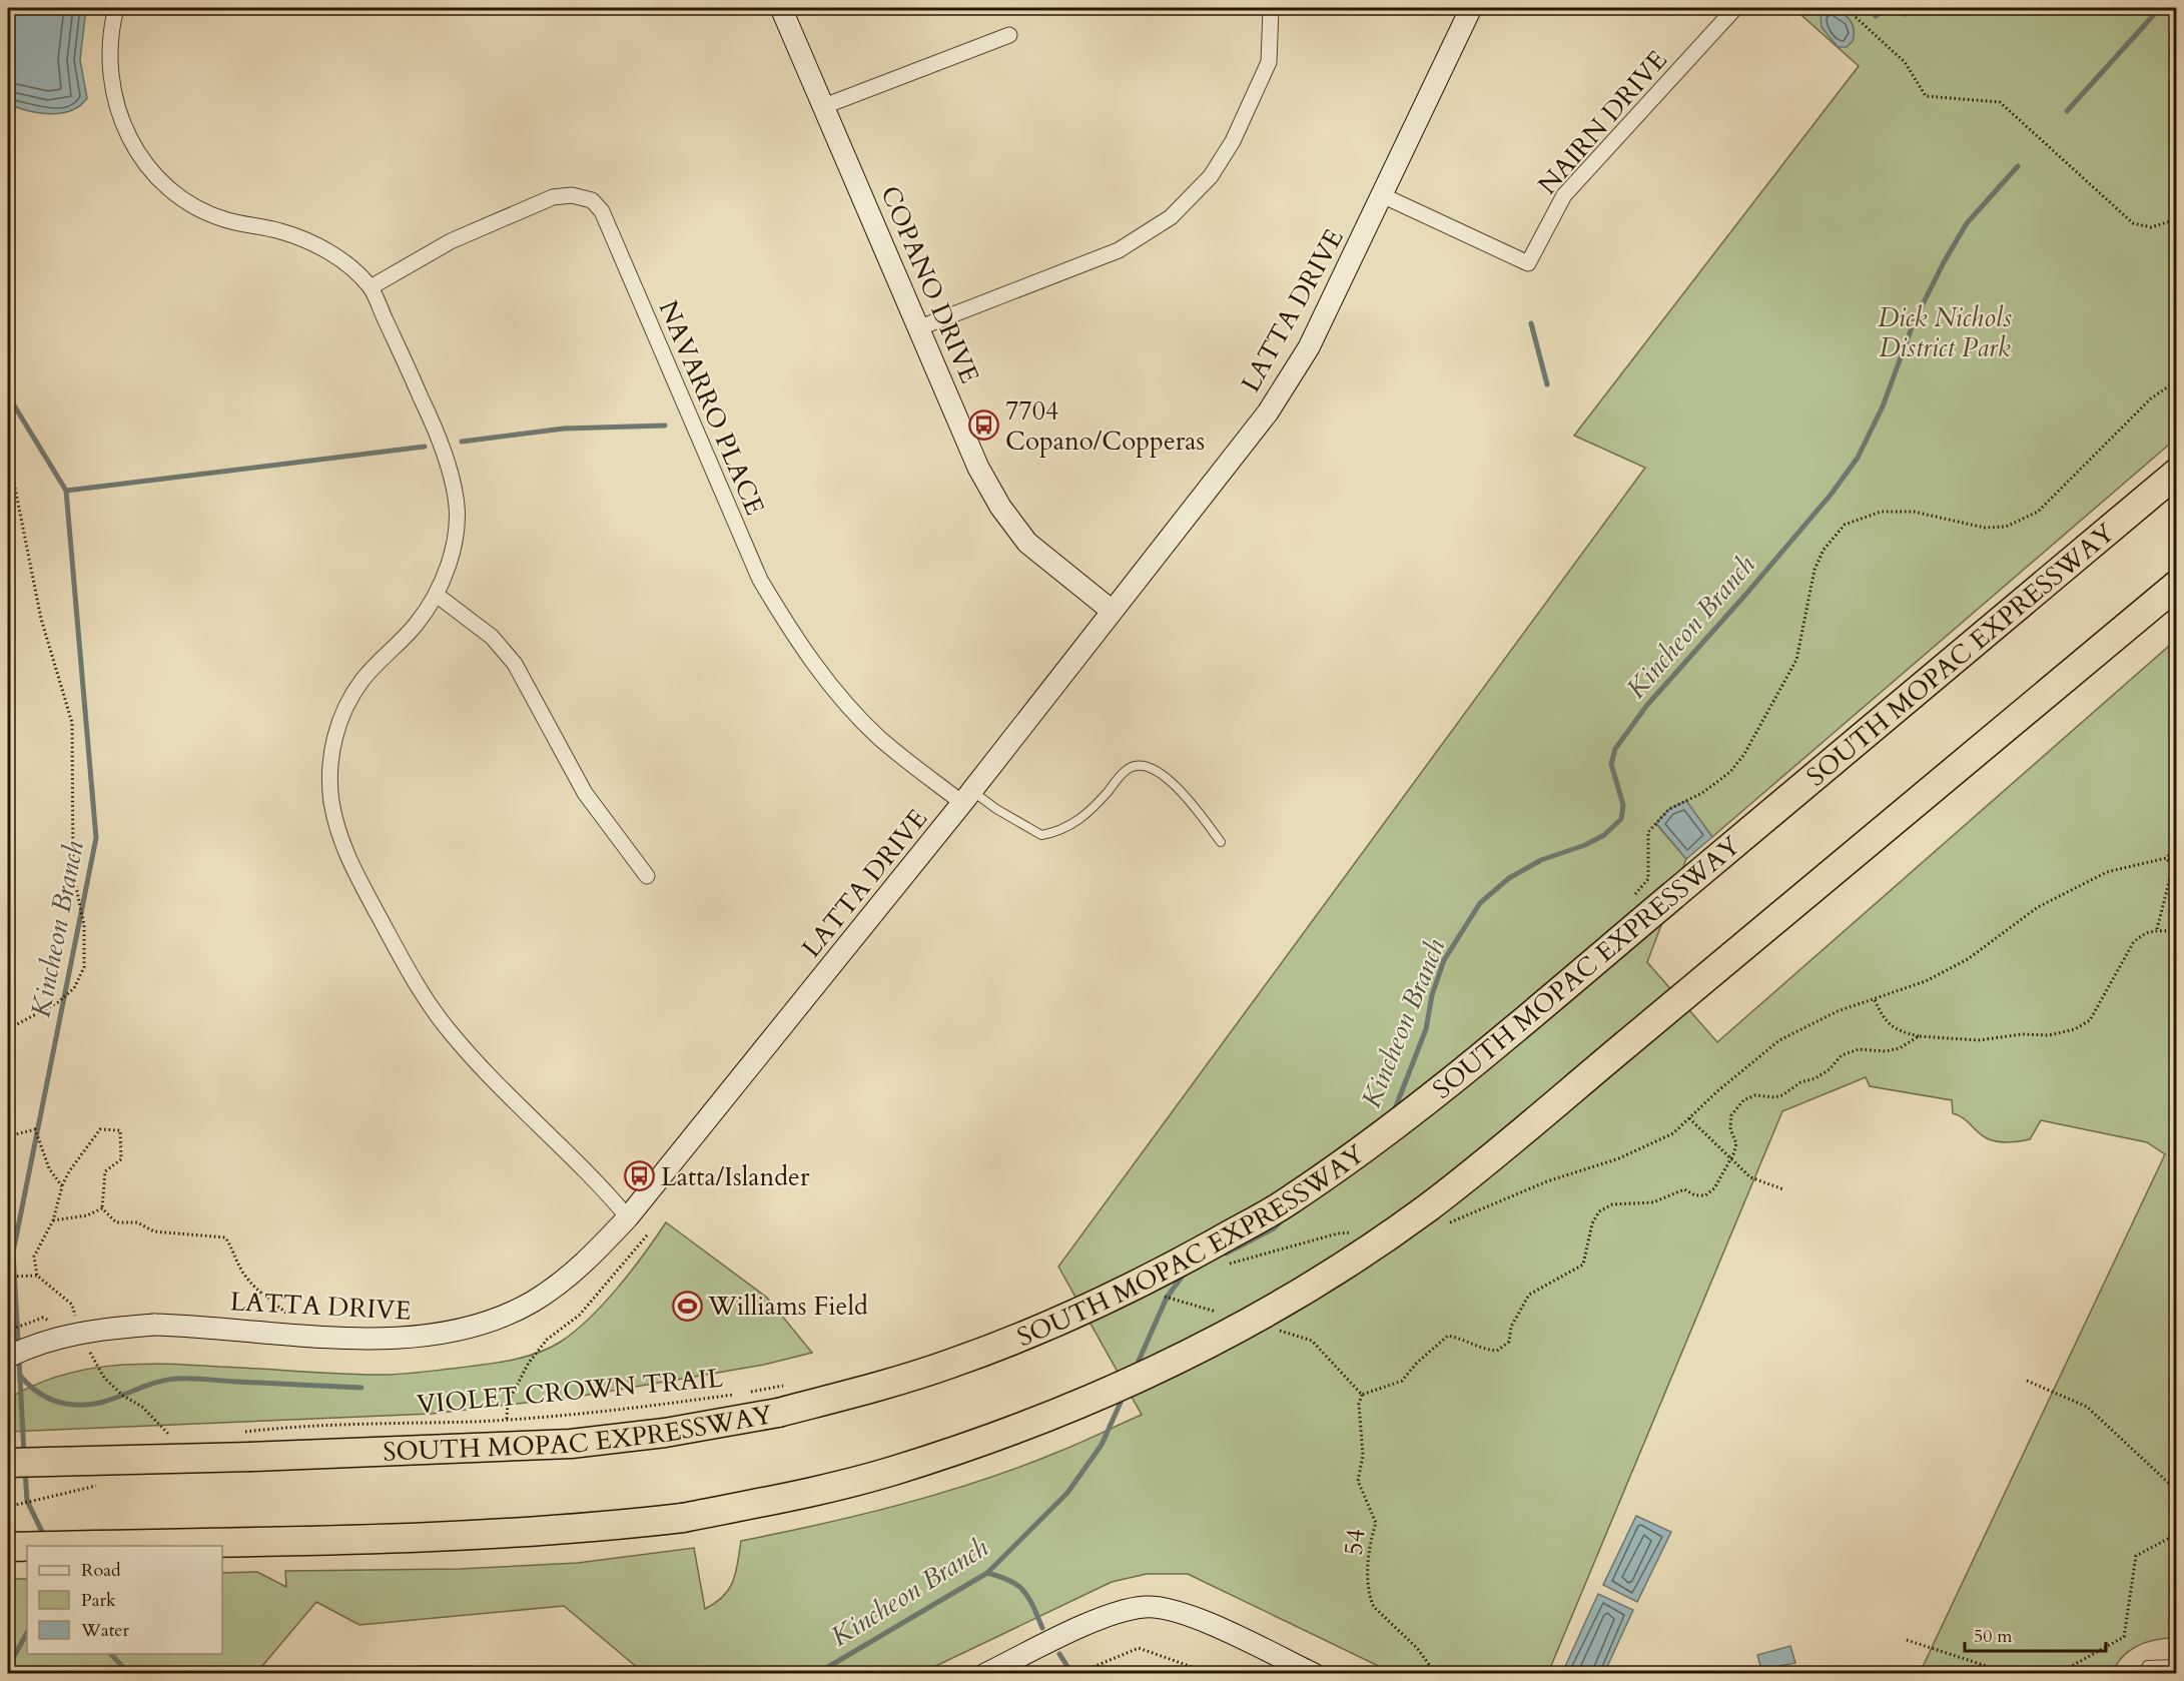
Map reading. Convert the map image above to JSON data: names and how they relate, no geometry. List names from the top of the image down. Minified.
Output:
{"streets":{"highway":["SOUTH MOPAC EXPRESSWAY"],"street":["NAIRN DRIVE","COPANO DRIVE","LATTA DRIVE","NAVARRO PLACE"],"path":["VIOLET CROWN TRAIL","54"]},"crossings":[["NAIRN DRIVE","LATTA DRIVE"],["COPANO DRIVE","LATTA DRIVE"],["LATTA DRIVE","NAVARRO PLACE"]],"water":["Kincheon Branch"],"parks":["Dick Nichols District Park"],"places":{"bus stop":["7704 Copano/Copperas","Latta/Islander"],"sports":["Williams Field"]},"legend":["Road","Park","Water"],"scale_bar":"50 m"}
